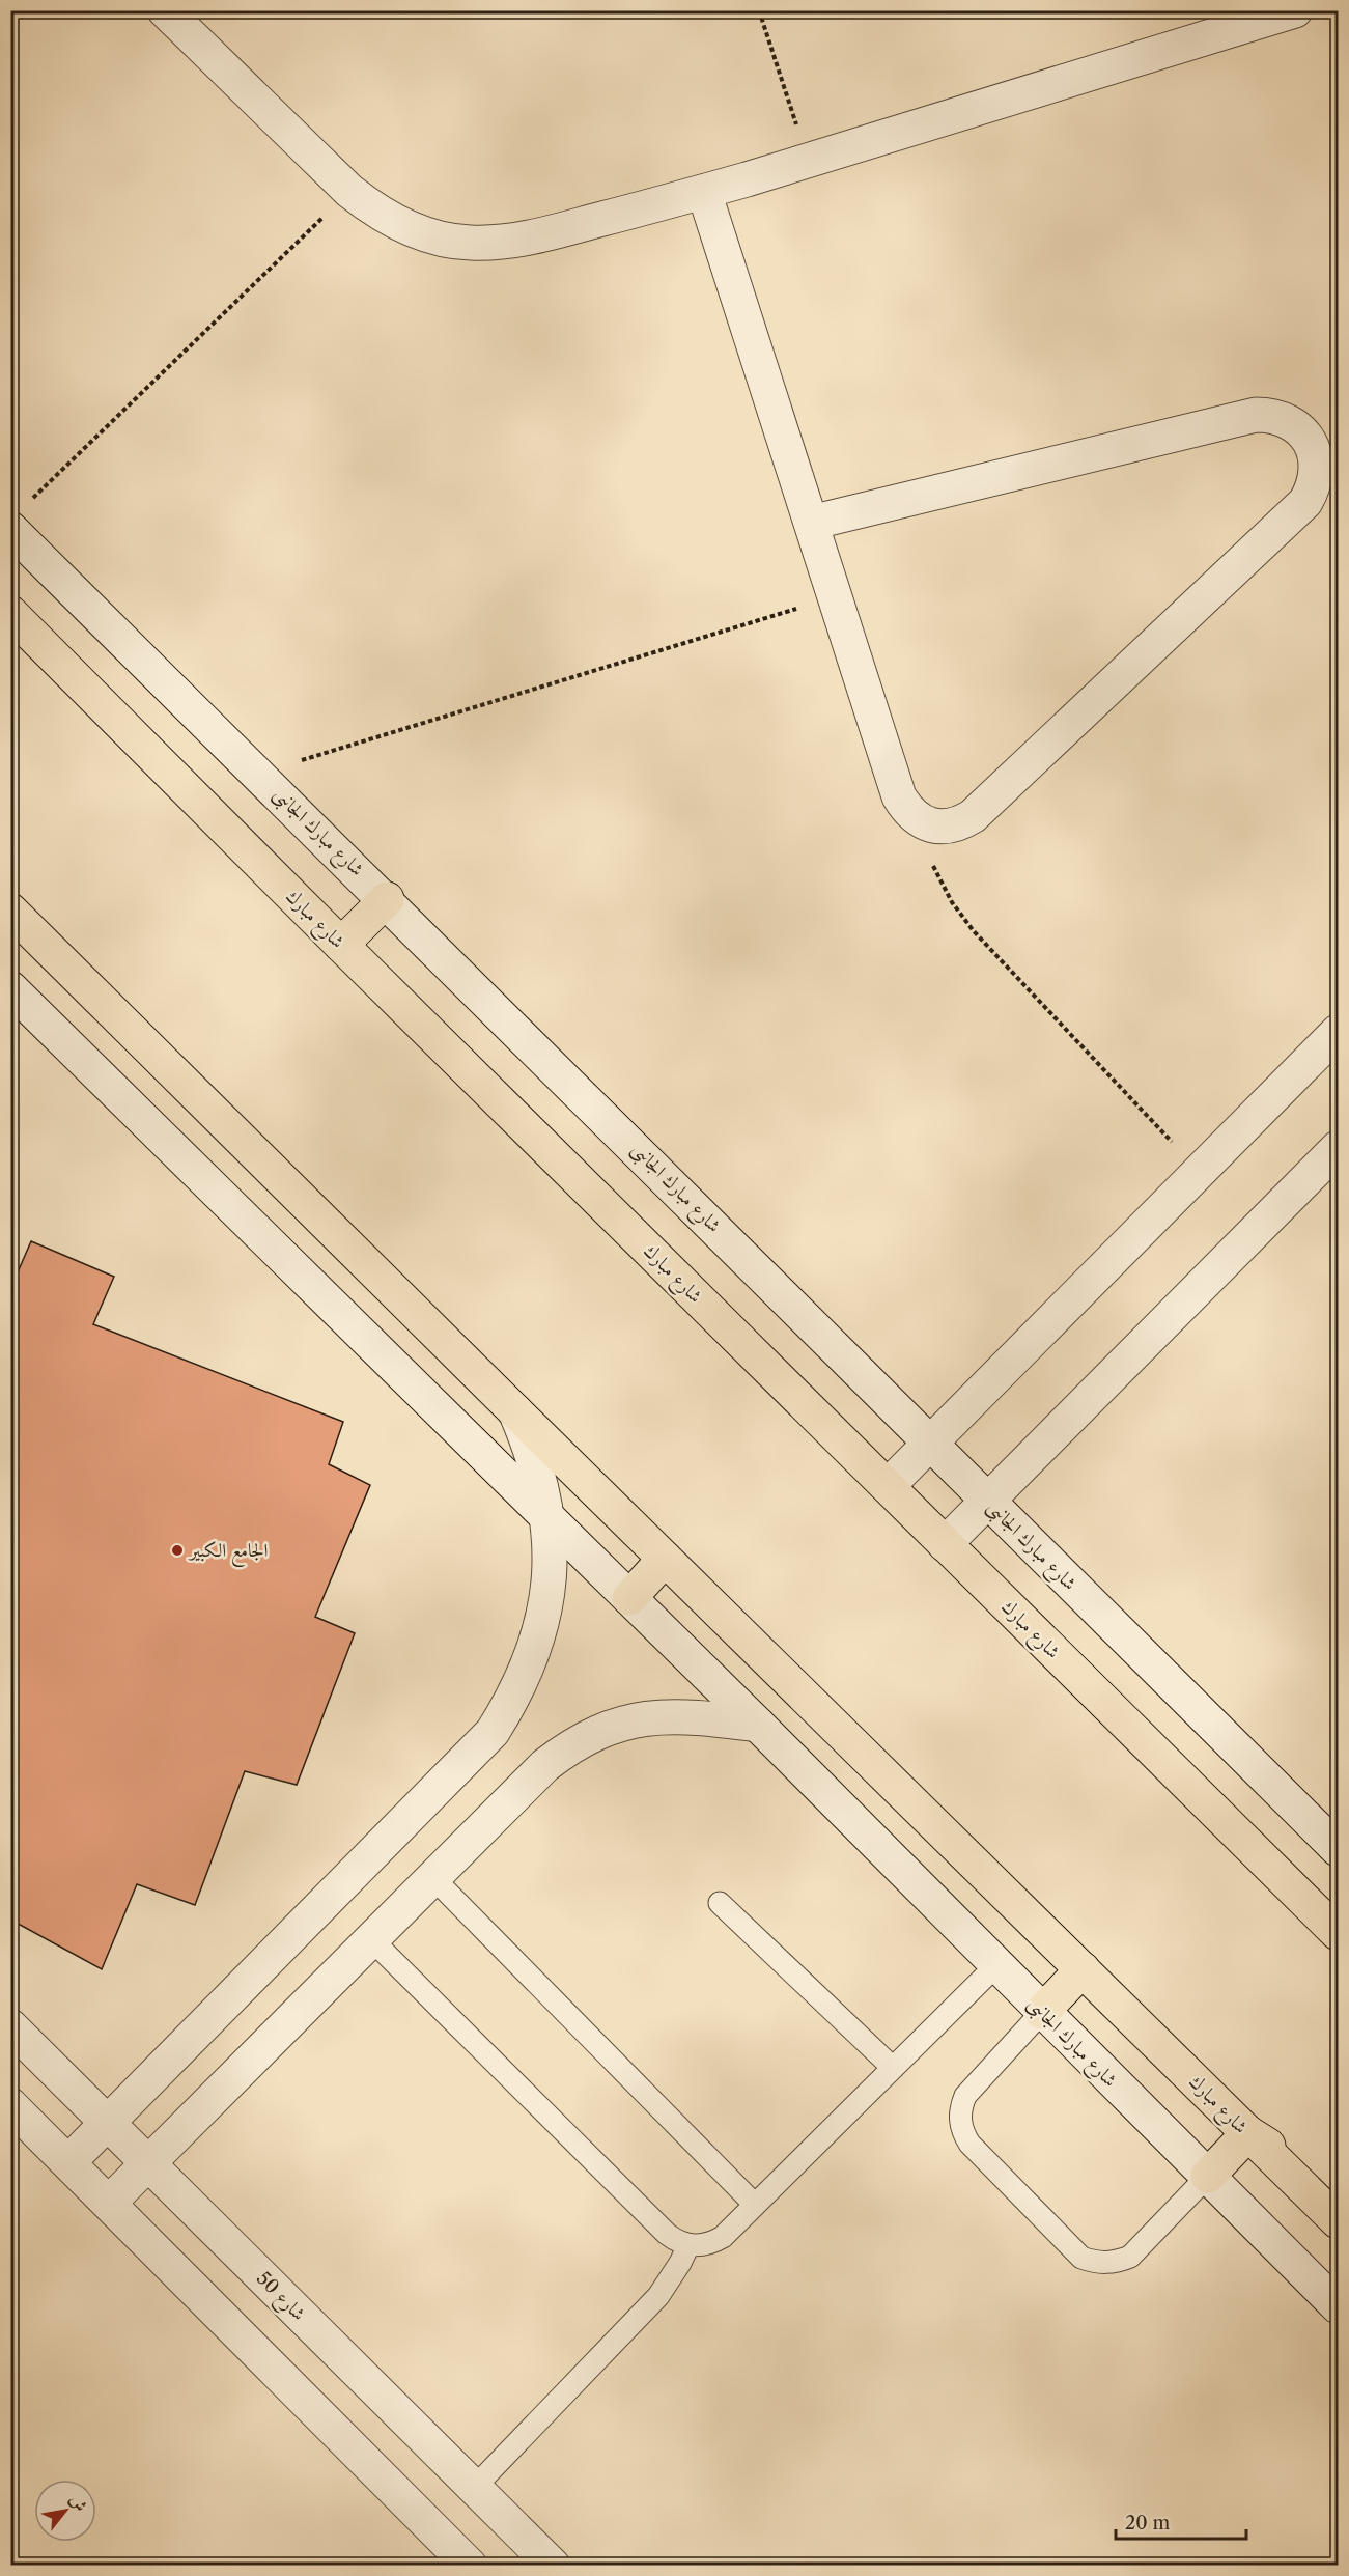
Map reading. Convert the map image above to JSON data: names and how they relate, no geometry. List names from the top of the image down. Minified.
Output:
{"streets":{"main road":["شارع مبارك"],"street":["شارع مبارك الجانبى","شارع 50"]},"places":["الجامع الكبير"],"scale_bar":"20 m","north":"top right"}
